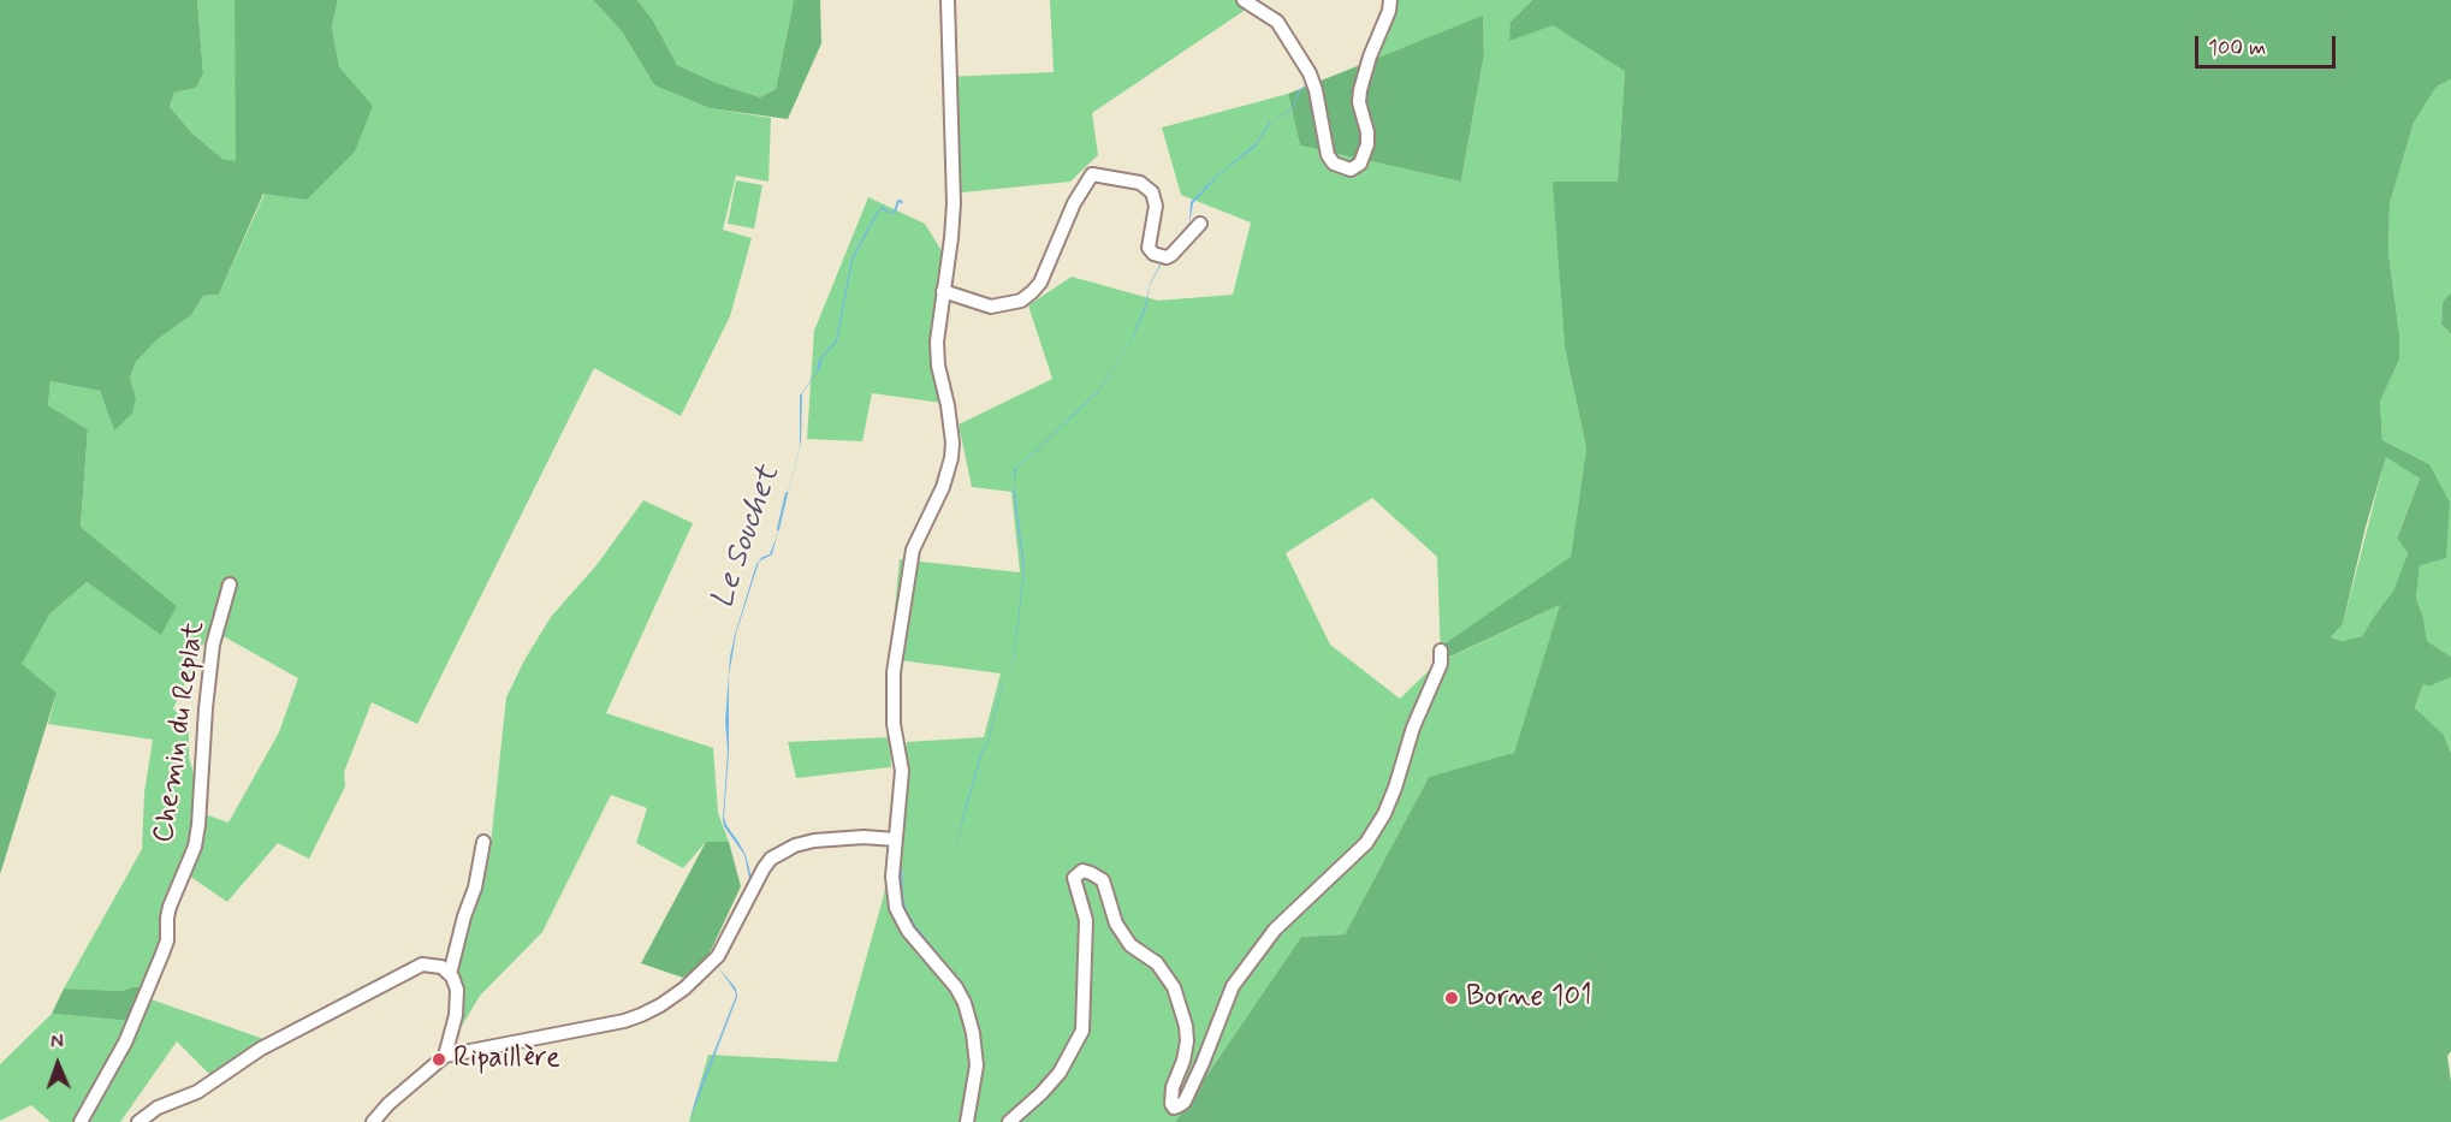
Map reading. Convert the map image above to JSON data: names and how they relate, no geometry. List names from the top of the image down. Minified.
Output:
{"streets":{"street":["Chemin du Replat"]},"water":["Le Souchet"],"places":["Borne 101","Ripaillère"],"scale_bar":"100 m","north":"top"}
